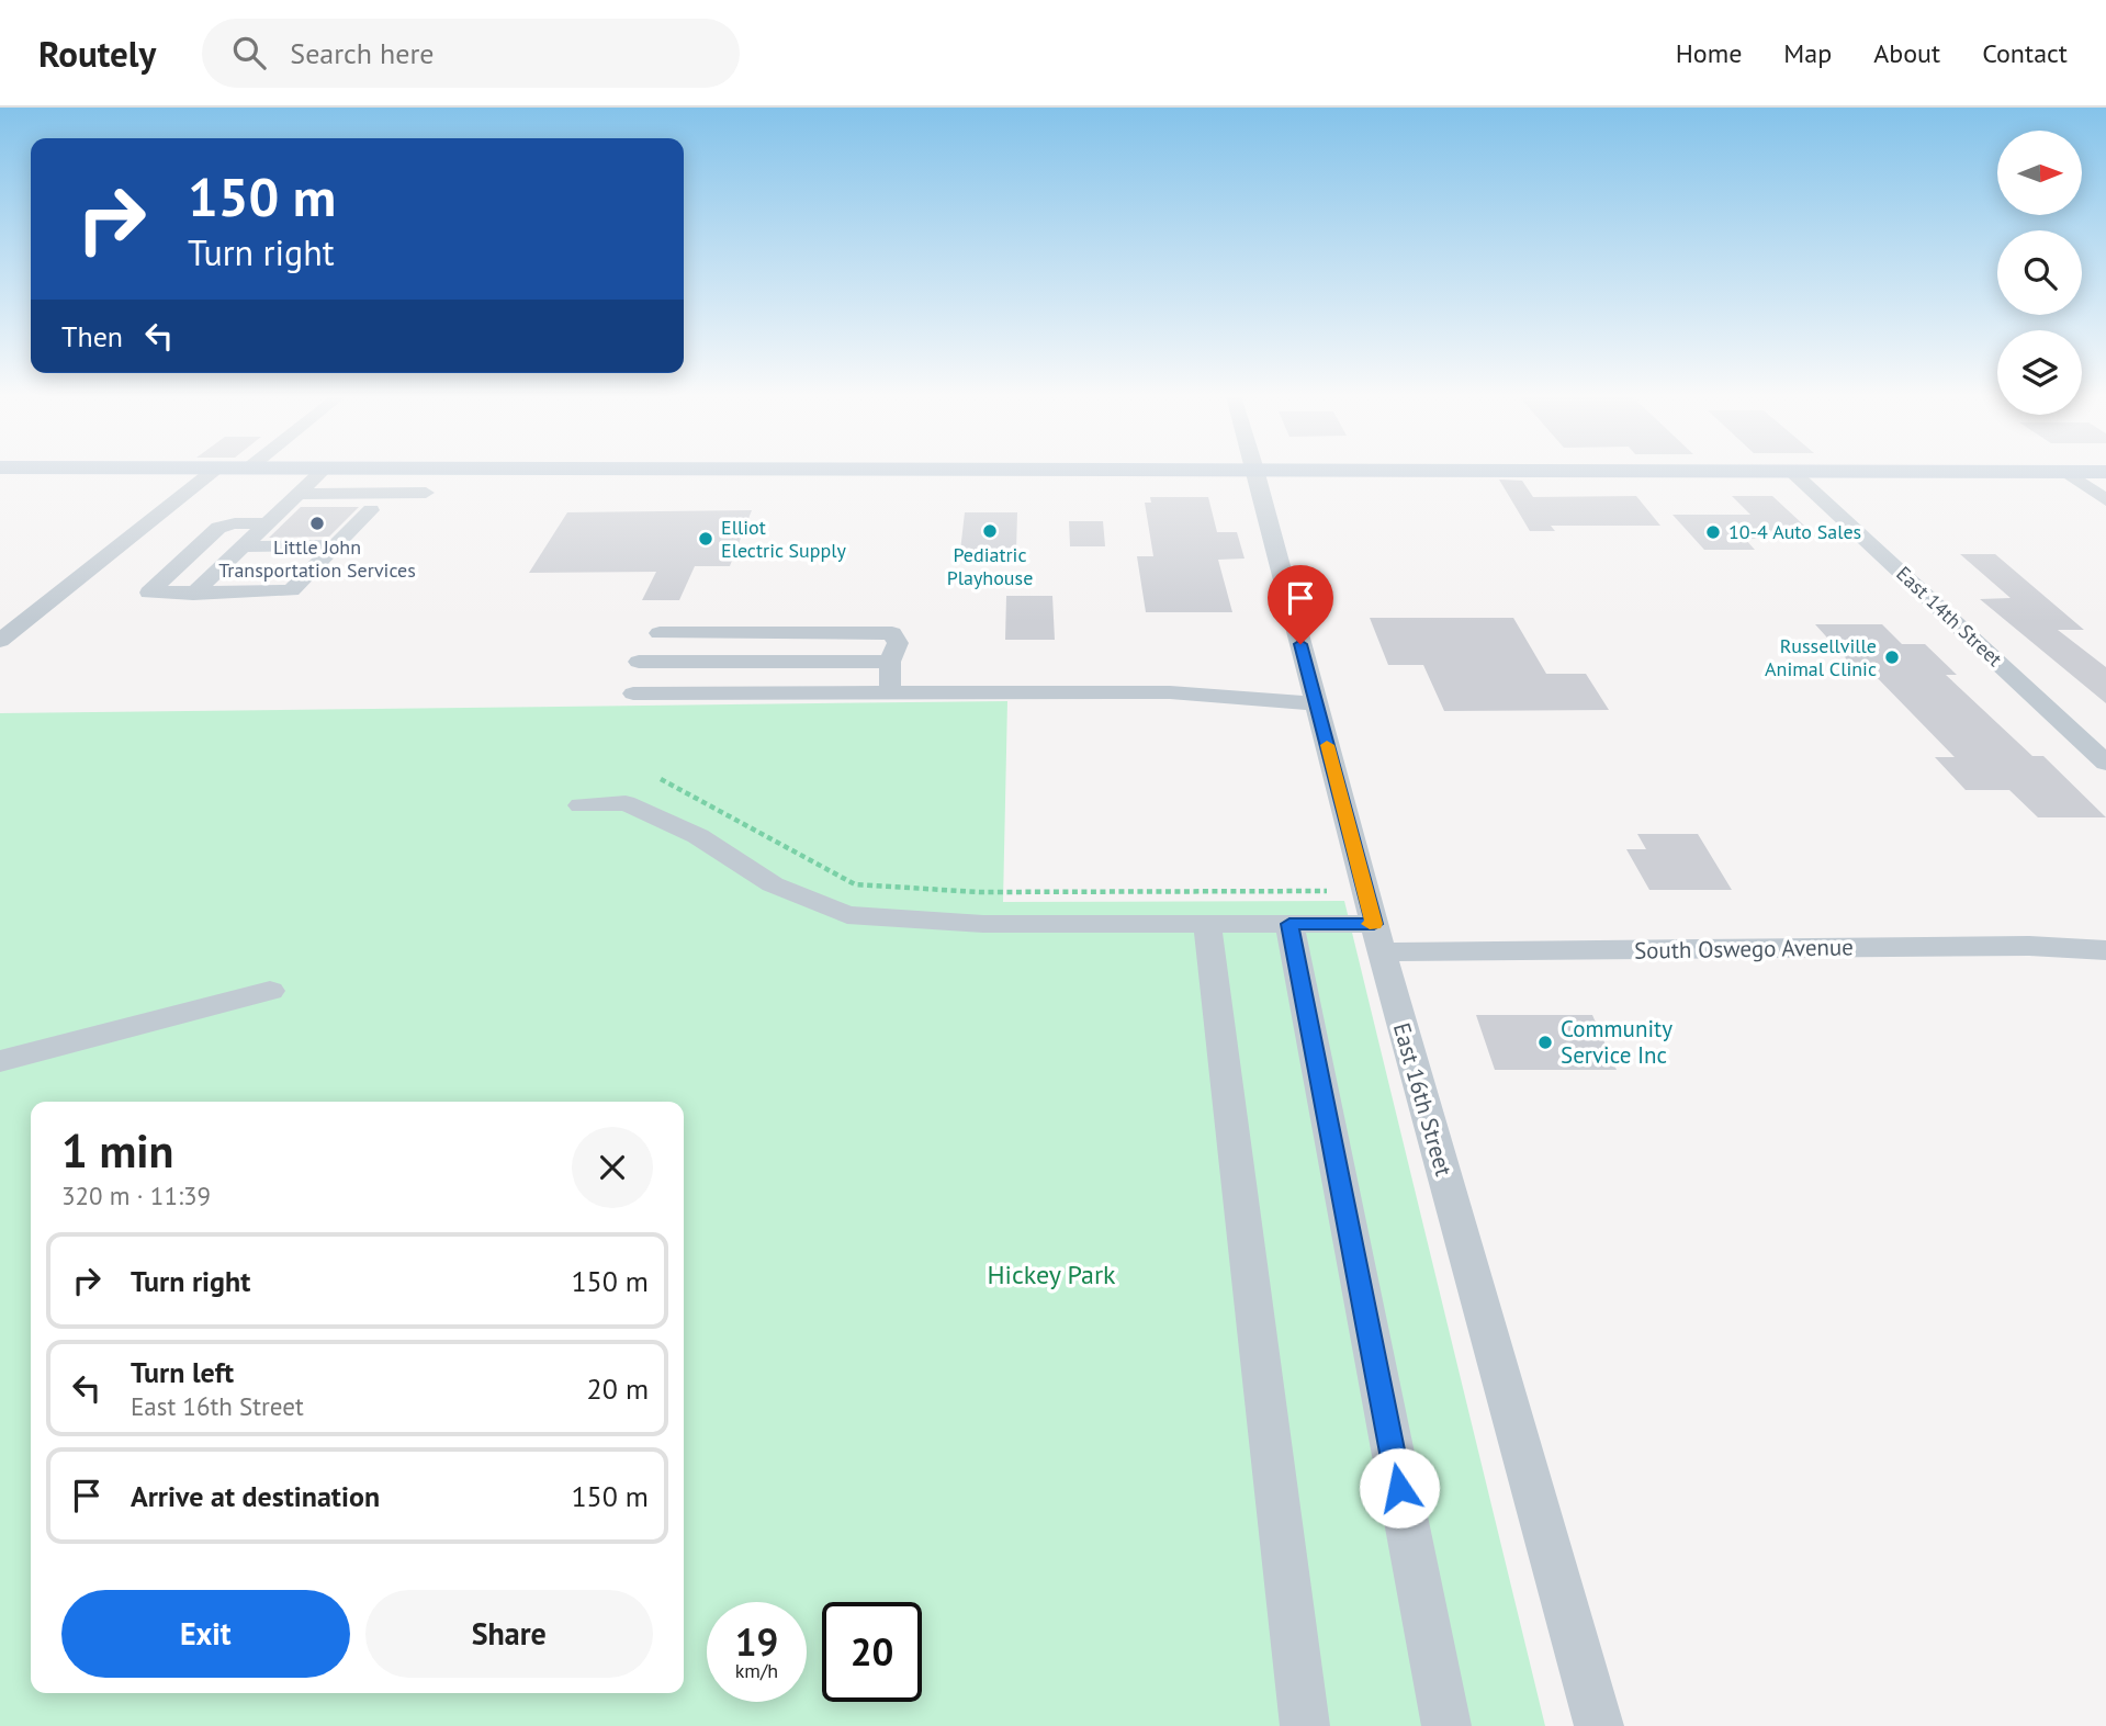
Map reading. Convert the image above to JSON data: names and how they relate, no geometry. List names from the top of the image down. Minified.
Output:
{"streets":{"street":["East 14th Street","South Oswego Avenue","East 16th Street"]},"crossings":[["South Oswego Avenue","East 16th Street"]],"parks":["Hickey Park"],"places":["Little John Transportation Services","Pediatric Playhouse","10-4 Auto Sales","Elliot Electric Supply","Russellville Animal Clinic","Community Service Inc"],"north":"right","page":{"header":"Routely","search":"Search here","nav":["Home","Map","About","Contact"],"turn":["150 m","Turn right"],"then":"Then","heading":["1 min","320 m · 11:39"],"list":[{"name":"Turn right","value":"150 m"},{"name":"Turn left","note":"East 16th Street","value":"20 m"},{"name":"Arrive at destination","value":"150 m"}],"buttons":["Exit","Share"],"speed":"19 km/h","limit":"20"}}
